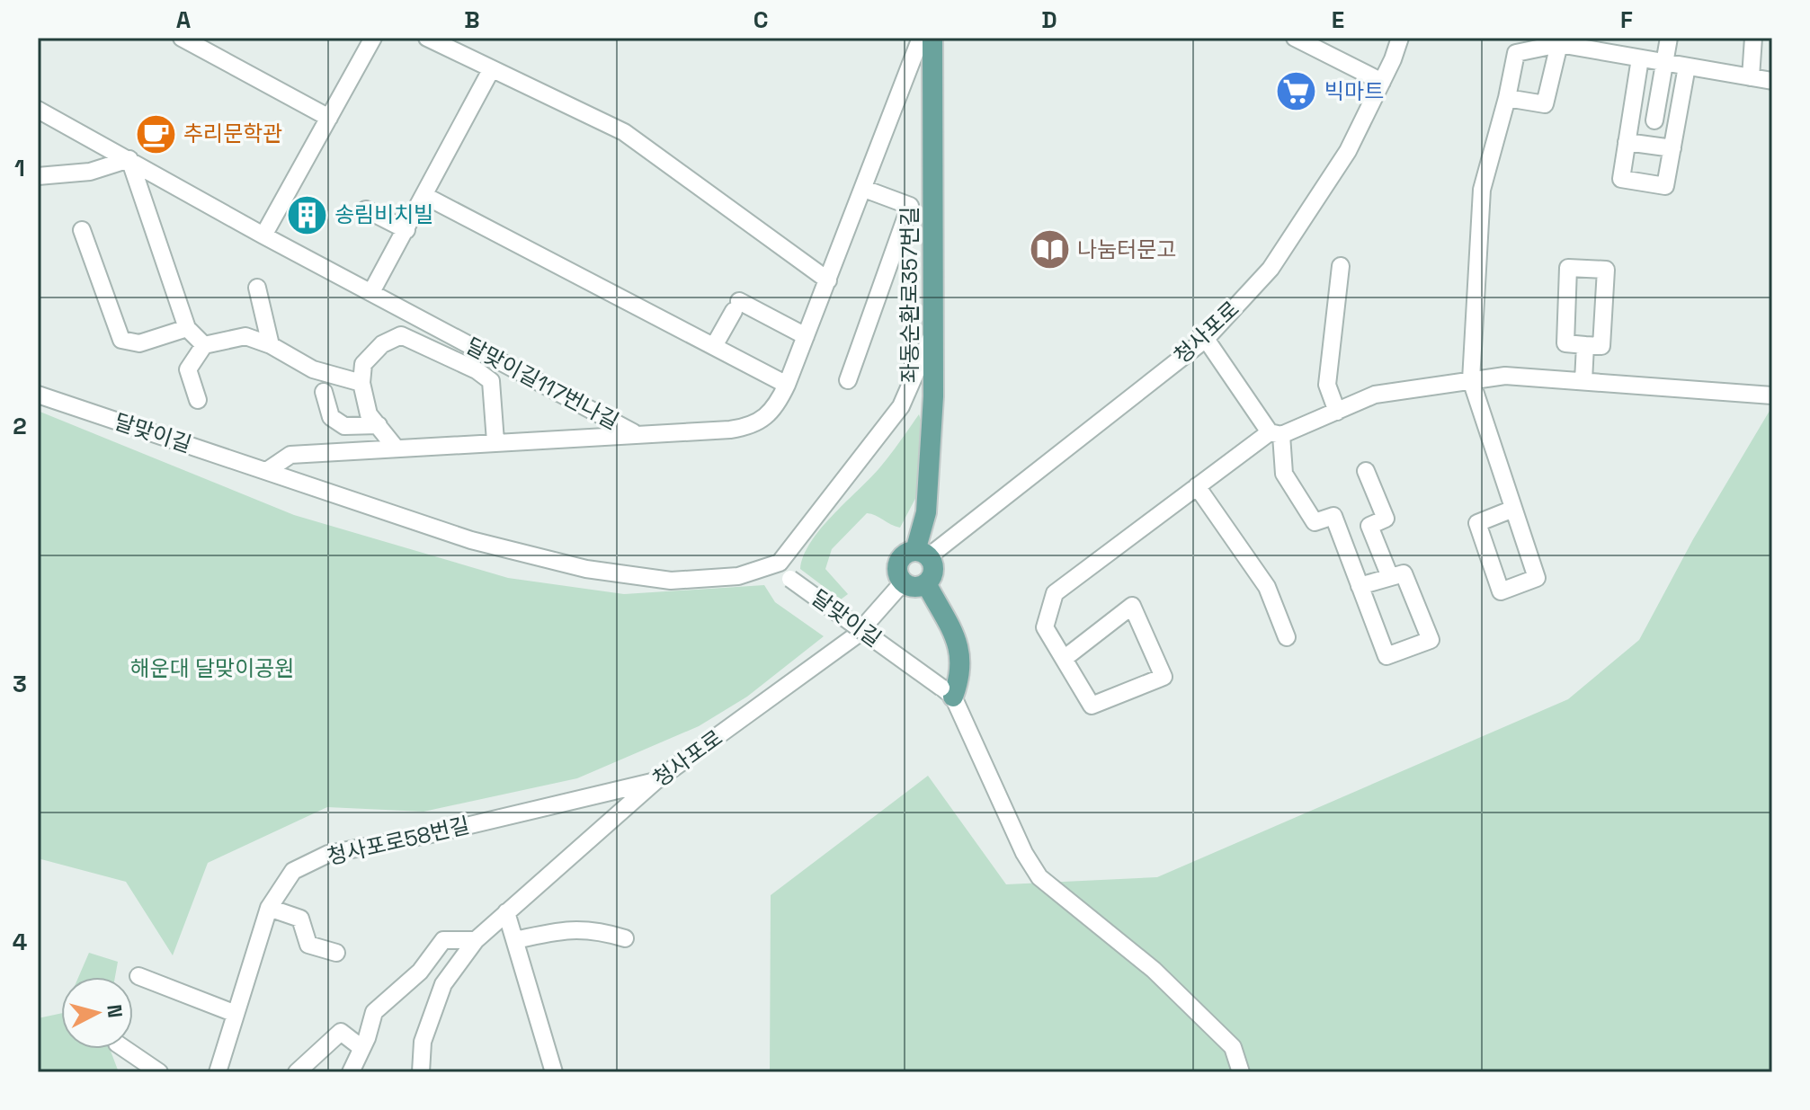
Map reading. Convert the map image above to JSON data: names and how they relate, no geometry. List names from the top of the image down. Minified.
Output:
{"streets":{"main road":["좌동순환로357번길"],"street":["청사포로","달맞이길117번나길","달맞이길","청사포로58번길"]},"crossings":[["좌동순환로357번길","청사포로"],["청사포로","청사포로58번길"]],"parks":["해운대 달맞이공원"],"places":{"supermarket":["빅마트"],"cafe":["추리문학관"],"building":["송림비치빌"],"library":["나눔터문고"]},"north":"right","grid":{"columns":["A","B","C","D","E","F"],"rows":["1","2","3","4"]}}
